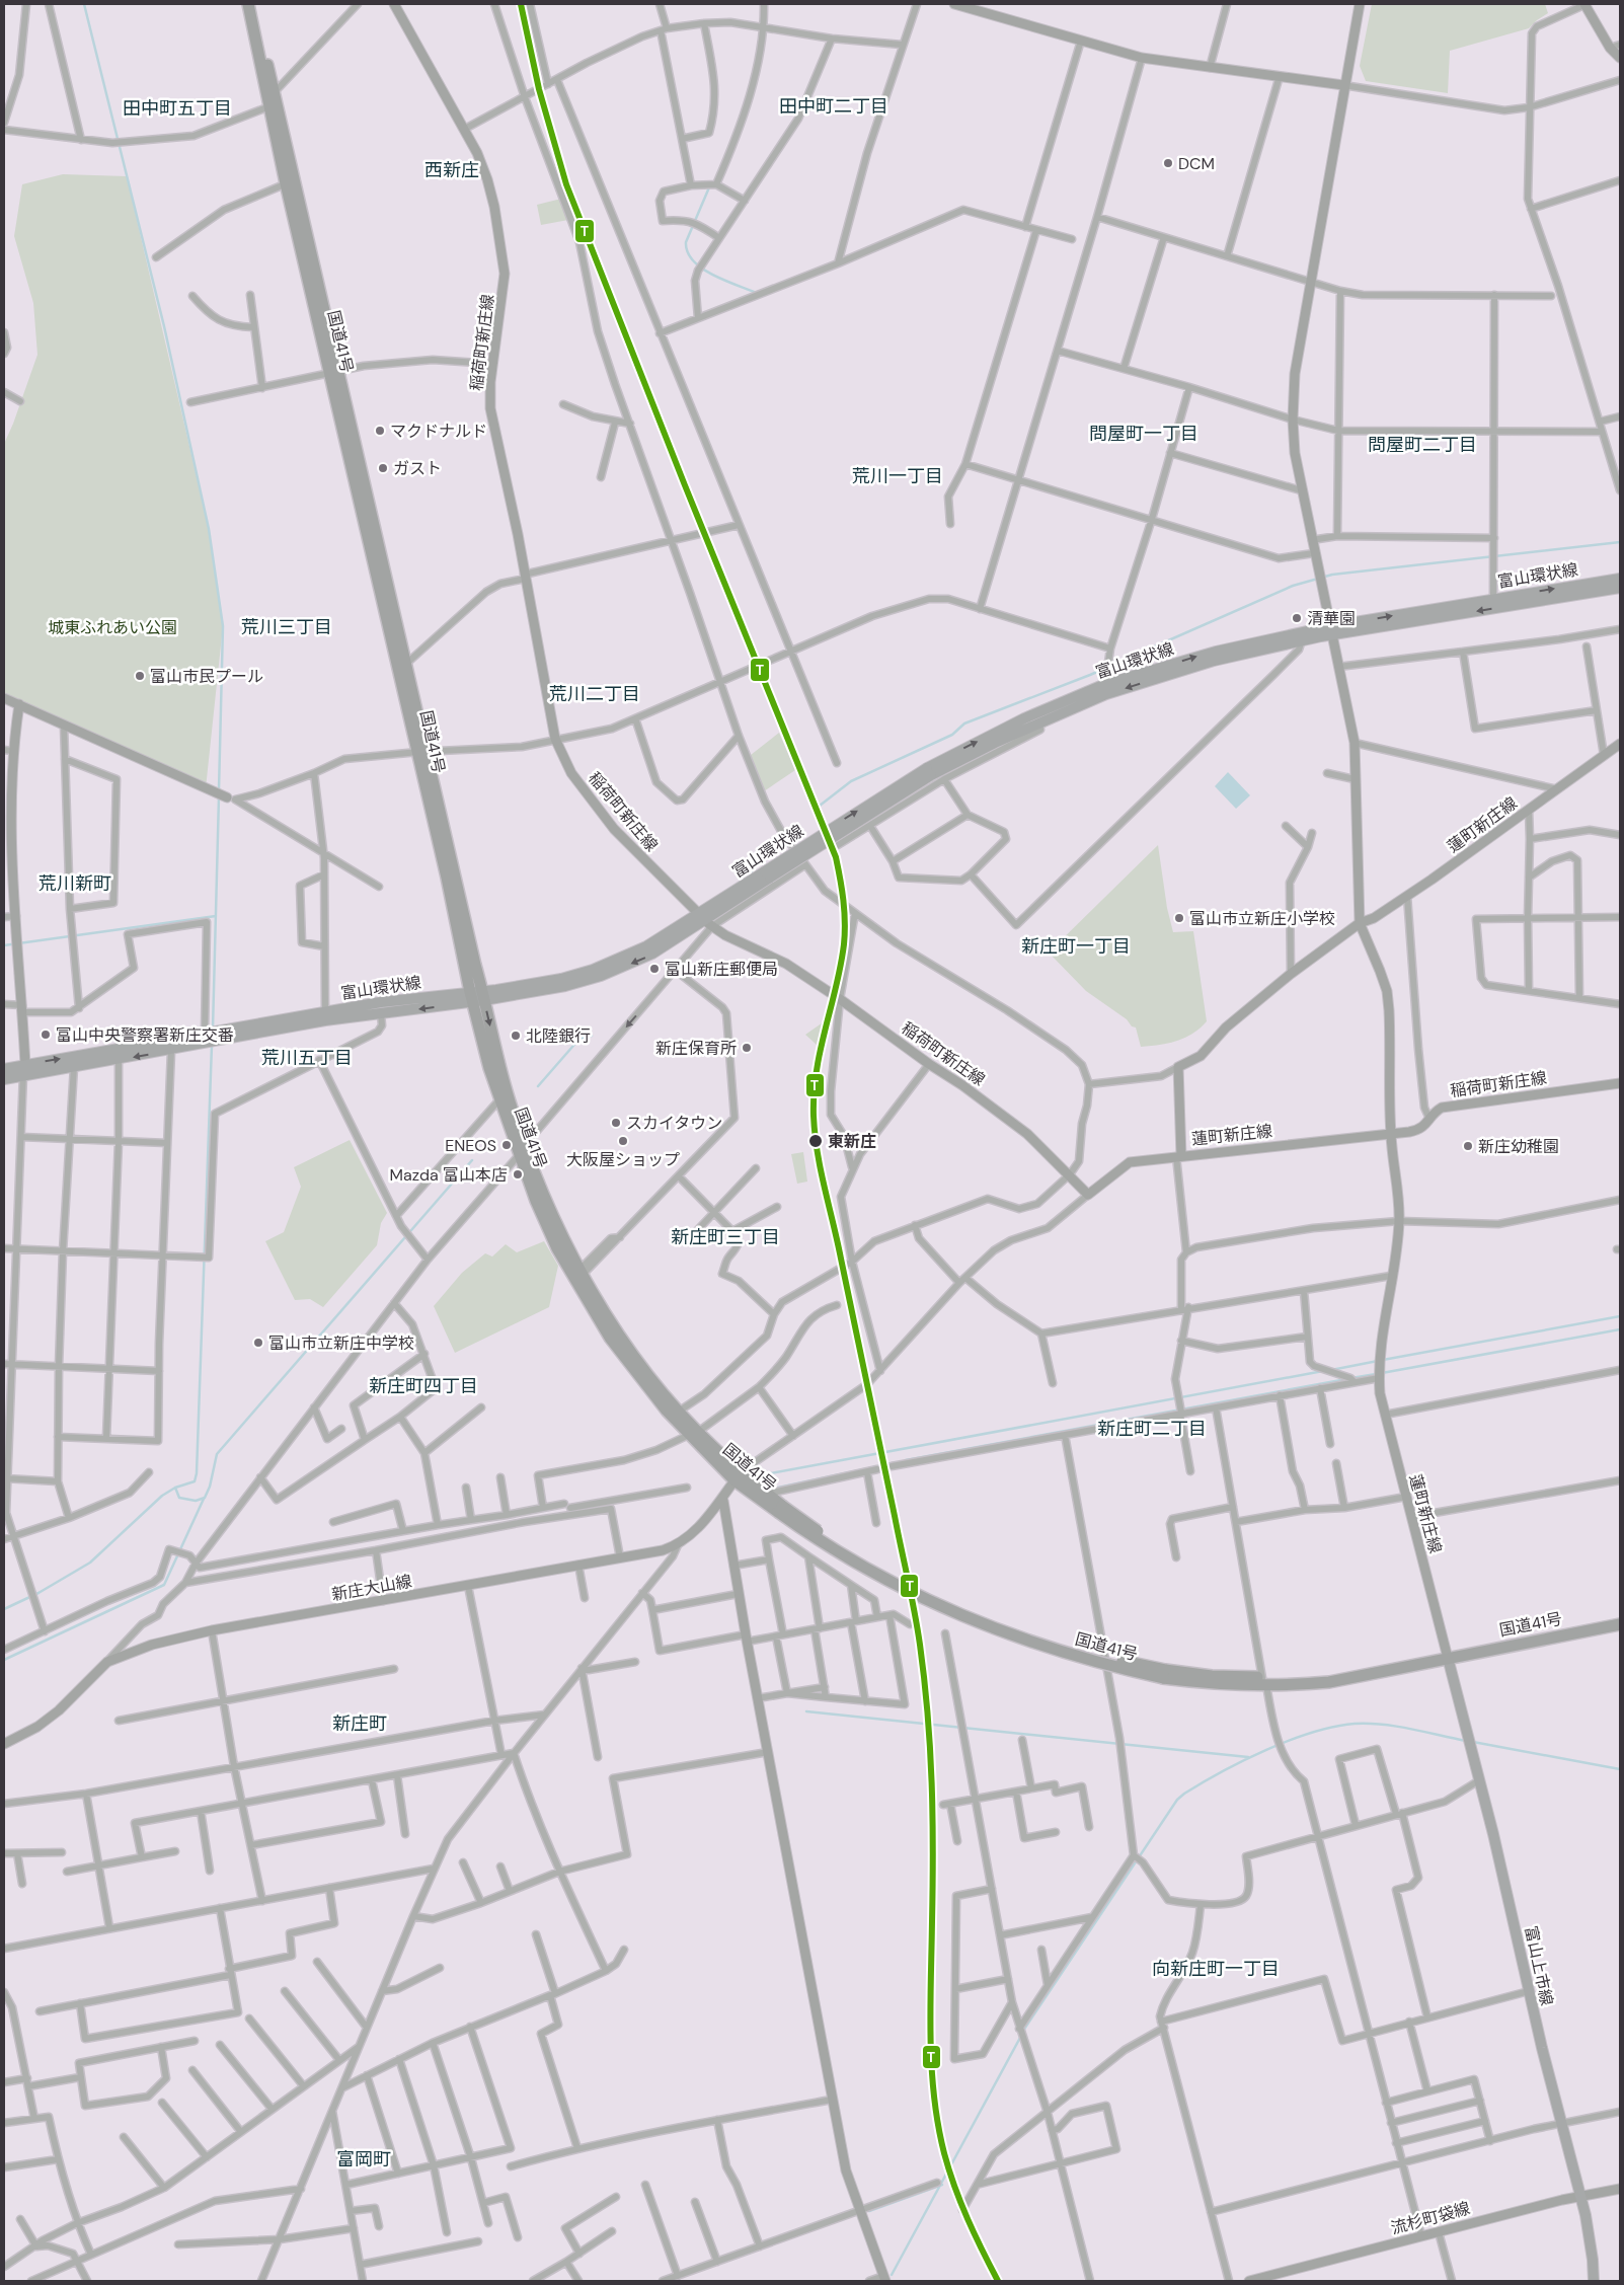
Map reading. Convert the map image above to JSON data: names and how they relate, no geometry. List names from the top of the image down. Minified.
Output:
{"streets":{"highway":["国道41号"],"main road":["稲荷町新庄線","富山環状線","蓮町新庄線","新庄大山線","富山上市線","流杉町袋線"]},"crossings":[["国道41号","富山環状線"],["国道41号","蓮町新庄線"],["国道41号","富山上市線"],["稲荷町新庄線","富山環状線"],["稲荷町新庄線","蓮町新庄線"],["蓮町新庄線","富山上市線"],["富山上市線","流杉町袋線"]],"districts":["田中町二丁目","田中町五丁目","西新庄","問屋町一丁目","問屋町二丁目","荒川一丁目","荒川三丁目","荒川二丁目","荒川新町","新庄町一丁目","荒川五丁目","新庄町三丁目","新庄町四丁目","新庄町二丁目","新庄町","向新庄町一丁目","富岡町"],"parks":["城東ふれあい公園"],"places":["DCM","マクドナルド","ガスト","清華園","富山市民プール","富山市立新庄小学校","富山新庄郵便局","富山中央警察署新庄交番","北陸銀行","新庄保育所","スカイタウン","大阪屋ショップ","東新庄","ENEOS","新庄幼稚園","Mazda 富山本店","富山市立新庄中学校"],"lines":["transit line T"]}
